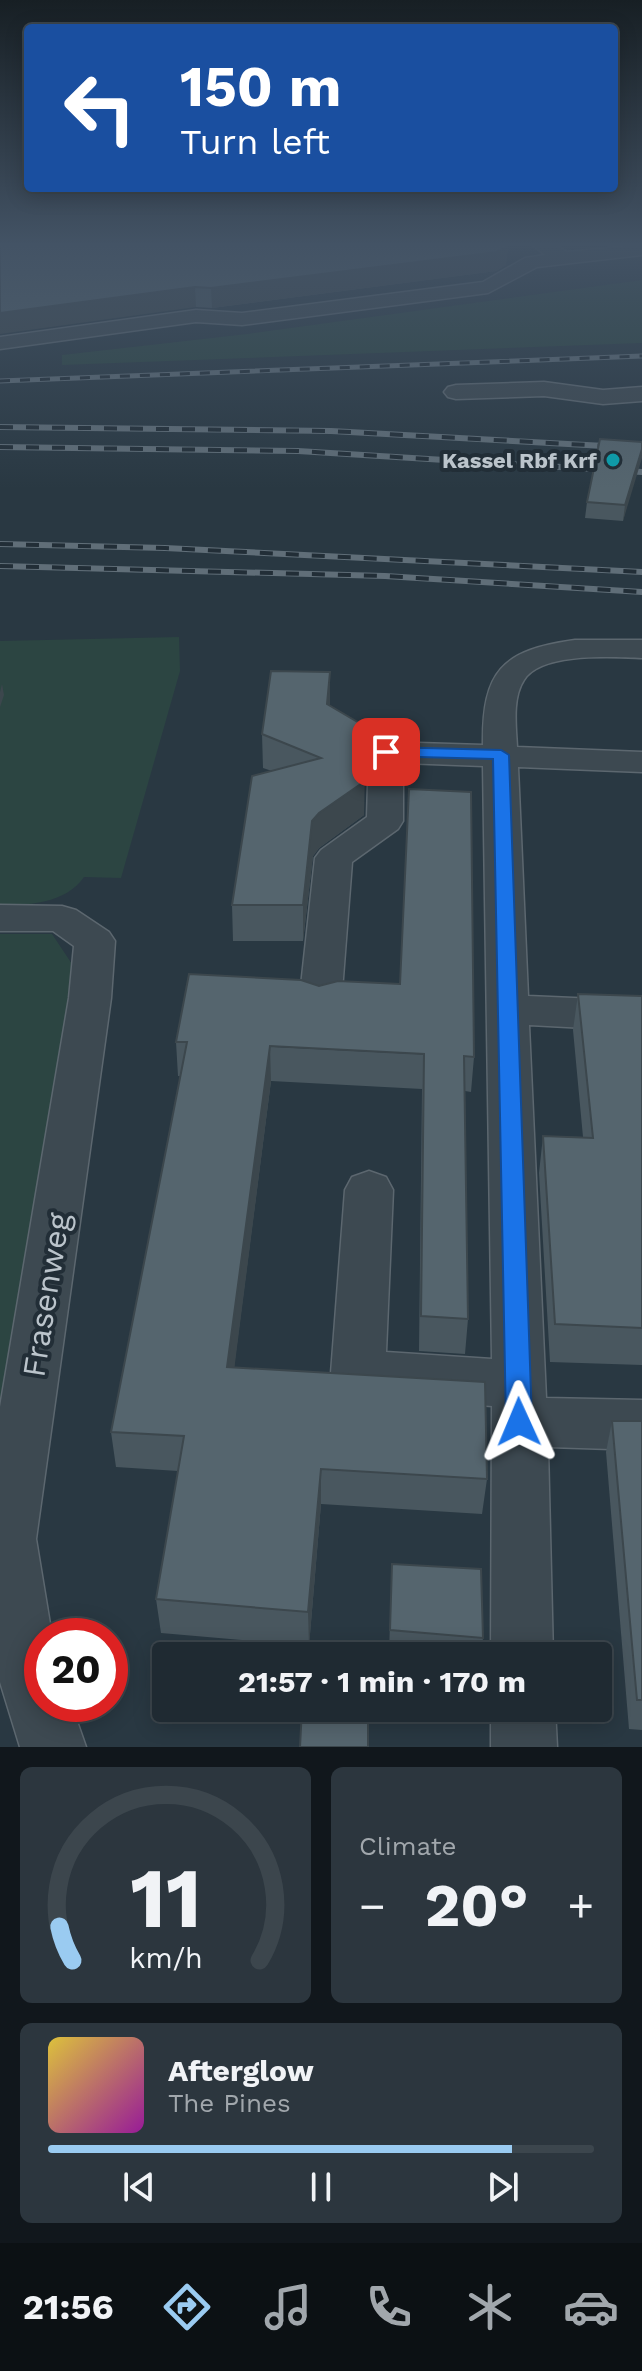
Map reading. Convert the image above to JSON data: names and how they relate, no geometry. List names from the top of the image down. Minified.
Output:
{"streets":{"street":["Frasenweg"]},"places":["Kassel Rbf Krf"],"page":{"turn":["150 m","Turn left"],"limit":"20","trip":"21:57 · 1 min · 170 m","tile":"Climate","heat":["−","20°","+"],"song":["Afterglow","The Pines"],"tabs":"21:56","gauge":["11","km/h"]}}
